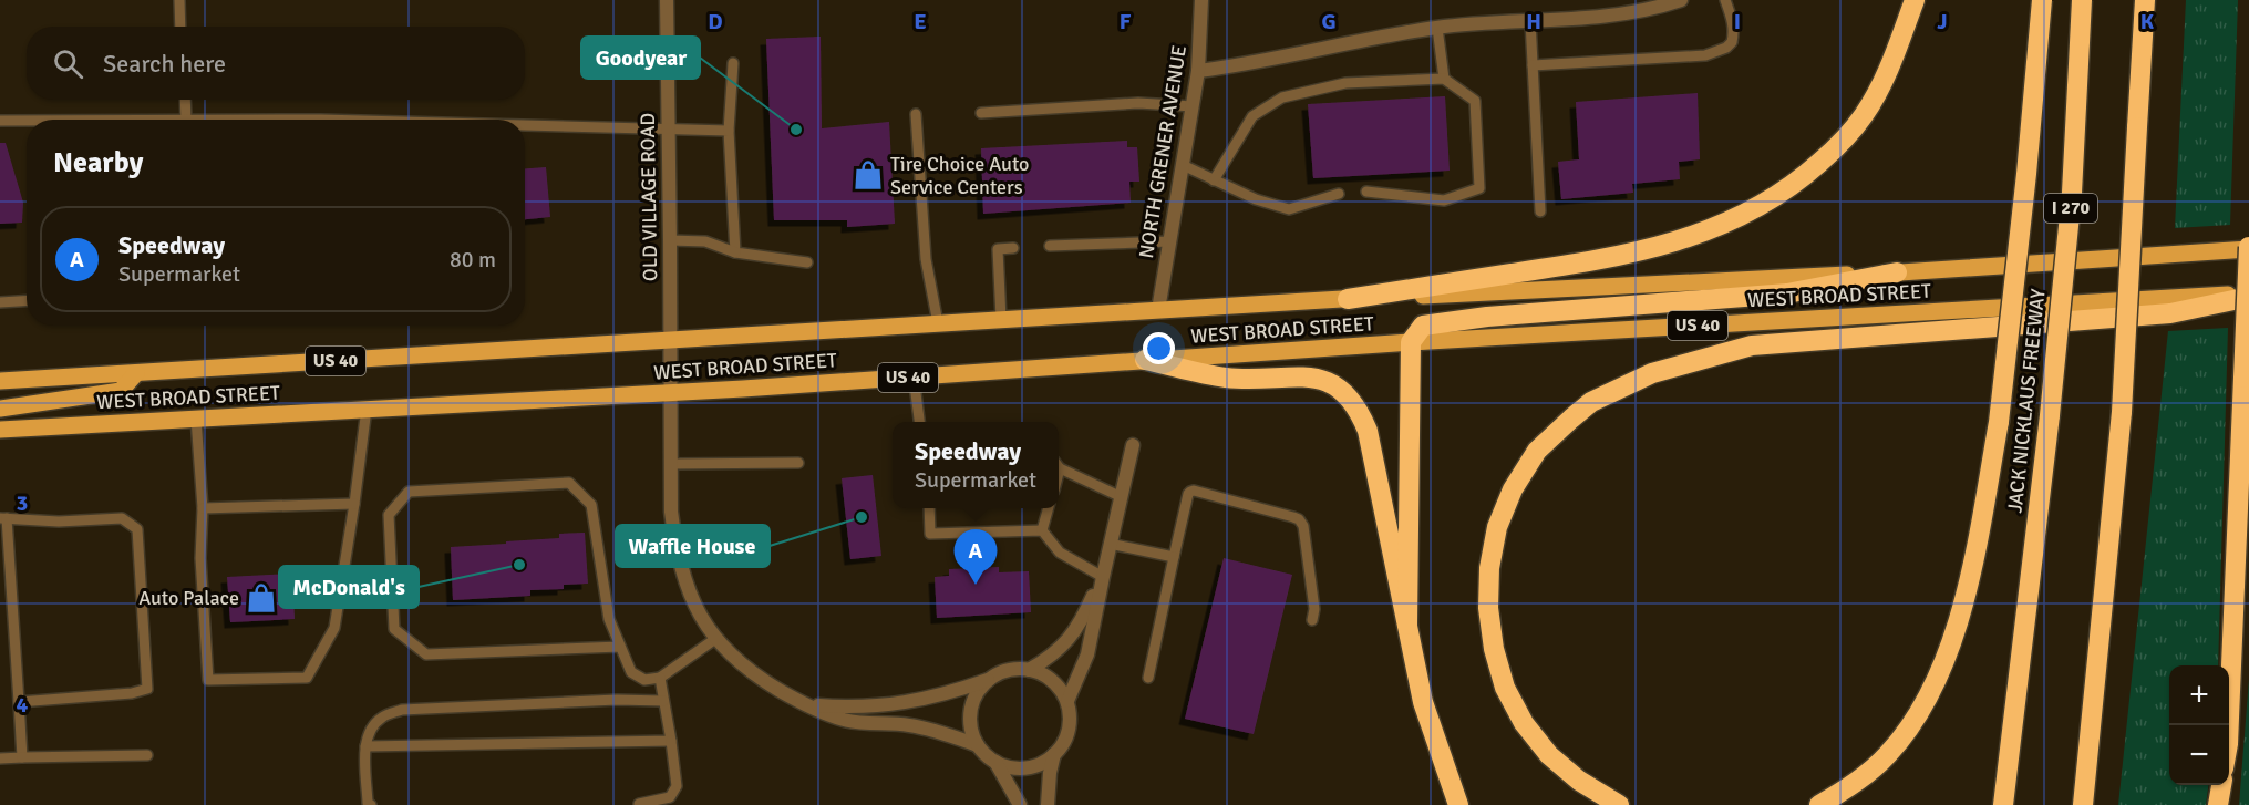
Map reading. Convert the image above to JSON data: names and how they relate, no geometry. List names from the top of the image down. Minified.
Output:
{"streets":{"highway":["I 270","JACK NICKLAUS FREEWAY"],"main road":["WEST BROAD STREET","US 40"],"street":["NORTH GRENER AVENUE","OLD VILLAGE ROAD"]},"crossings":[["NORTH GRENER AVENUE","WEST BROAD STREET"],["OLD VILLAGE ROAD","WEST BROAD STREET"]],"places":{"other":["Goodyear","Waffle House","McDonald's"],"shop":["Tire Choice Auto Service Centers","Auto Palace"]},"page":{"search":"Search here","heading":"Nearby","list":[{"mark":"A","name":"Speedway","note":"Supermarket","value":"80 m"}],"popup":["Speedway","Supermarket"],"pins":"A","map_buttons":["+","−"]},"grid":{"columns":["D","E","F","G","H","I","J","K"],"rows":["3","4"]}}
